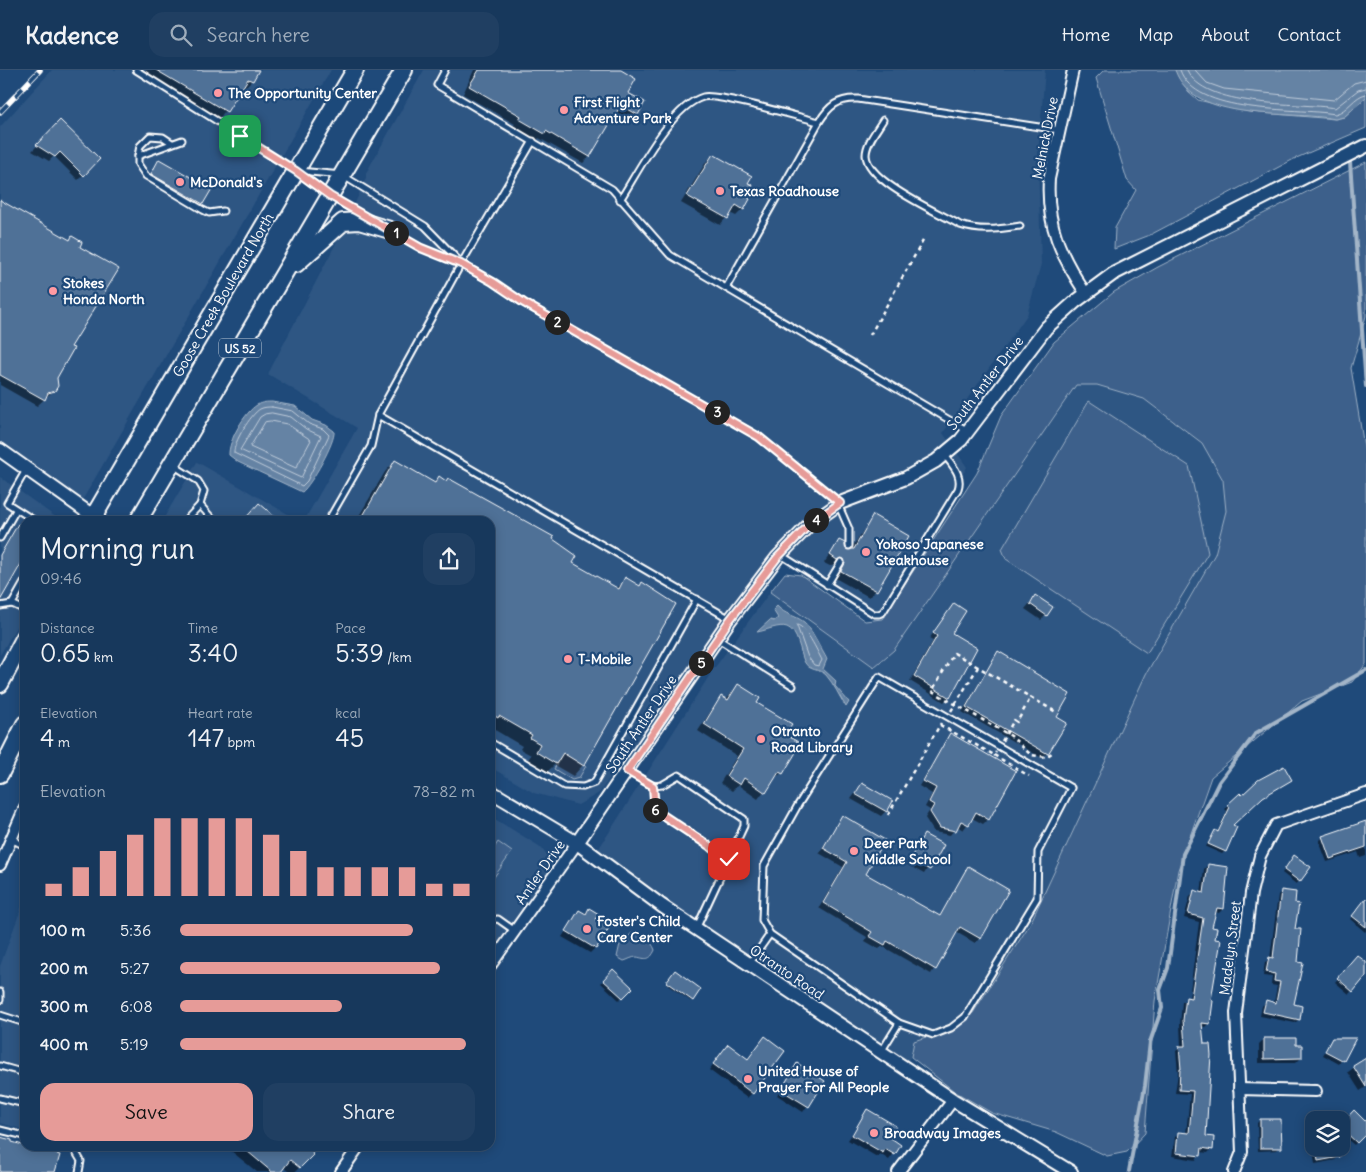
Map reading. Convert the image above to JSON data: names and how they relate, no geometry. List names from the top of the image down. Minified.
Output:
{"streets":{"highway":["Goose Creek Boulevard North","US 52"],"street":["Melnick Drive","South Antler Drive","Antler Drive","Madelyn Street","Otranto Road"]},"crossings":[["Melnick Drive","South Antler Drive"],["South Antler Drive","Antler Drive"],["South Antler Drive","Otranto Road"],["Antler Drive","Otranto Road"]],"places":["The Opportunity Center","First Flight Adventure Park","McDonald's","Texas Roadhouse","Stokes Honda North","Yokoso Japanese Steakhouse","T-Mobile","Otranto Road Library","Deer Park Middle School","Foster's Child Care Center","United House of Prayer For All People","Broadway Images"],"page":{"header":"Kadence","search":"Search here","nav":["Home","Map","About","Contact"],"pins":["1","2","3","4","5","6"],"heading":["Morning run","09:46"],"stats":[["Distance","0.65 km"],["Time","3:40"],["Pace","5:39 /km"],["Elevation","4 m"],["Heart rate","147 bpm"],["kcal","45"]],"chart":["Elevation","78–82 m"],"list":[{"name":"100 m","note":"5:36"},{"name":"200 m","note":"5:27"},{"name":"300 m","note":"6:08"},{"name":"400 m","note":"5:19"}],"buttons":["Save","Share"]}}
